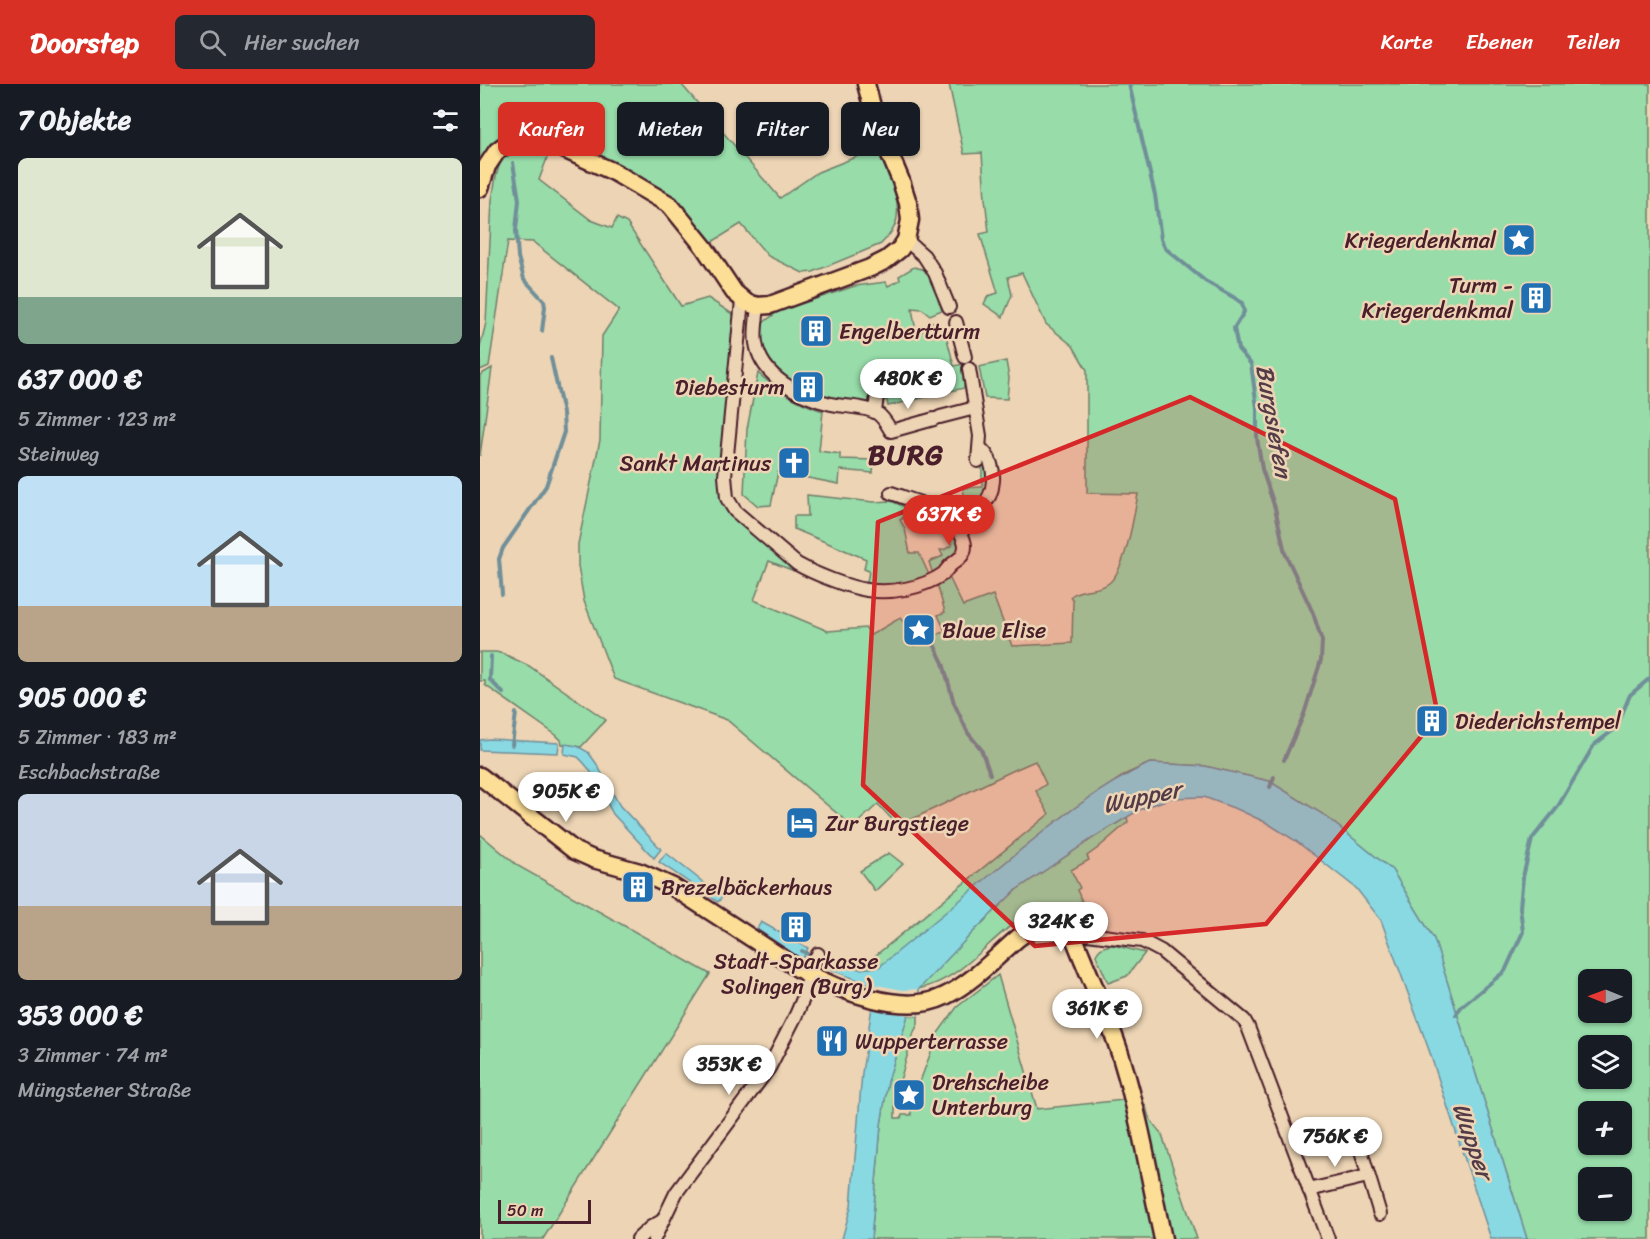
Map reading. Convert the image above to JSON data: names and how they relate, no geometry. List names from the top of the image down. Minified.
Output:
{"districts":["BURG"],"water":["Burgsiefen","Wupper"],"places":{"place":["Kriegerdenkmal","Blaue Elise","Drehscheibe Unterburg"],"building":["Turm - Kriegerdenkmal","Engelbertturm","Diebesturm","Diederichstempel","Brezelbäckerhaus","Stadt-Sparkasse Solingen (Burg)"],"church":["Sankt Martinus"],"hotel":["Zur Burgstiege"],"restaurant":["Wupperterrasse"]},"scale_bar":"50 m","north":"left","page":{"header":"Doorstep","search":"Hier suchen","nav":["Karte","Ebenen","Teilen"],"heading":"7 Objekte","chip":["Kaufen","Mieten","Filter","Neu"],"list":[{"name":"637 000 €","note":"5 Zimmer · 123 m² · Steinweg"},{"name":"905 000 €","note":"5 Zimmer · 183 m² · Eschbachstraße"},{"name":"353 000 €","note":"3 Zimmer · 74 m² · Müngstener Straße"}],"price":["480K €","637K €","905K €","324K €","361K €","353K €","756K €"],"map_buttons":["+","−"],"scale":"50 m"}}
